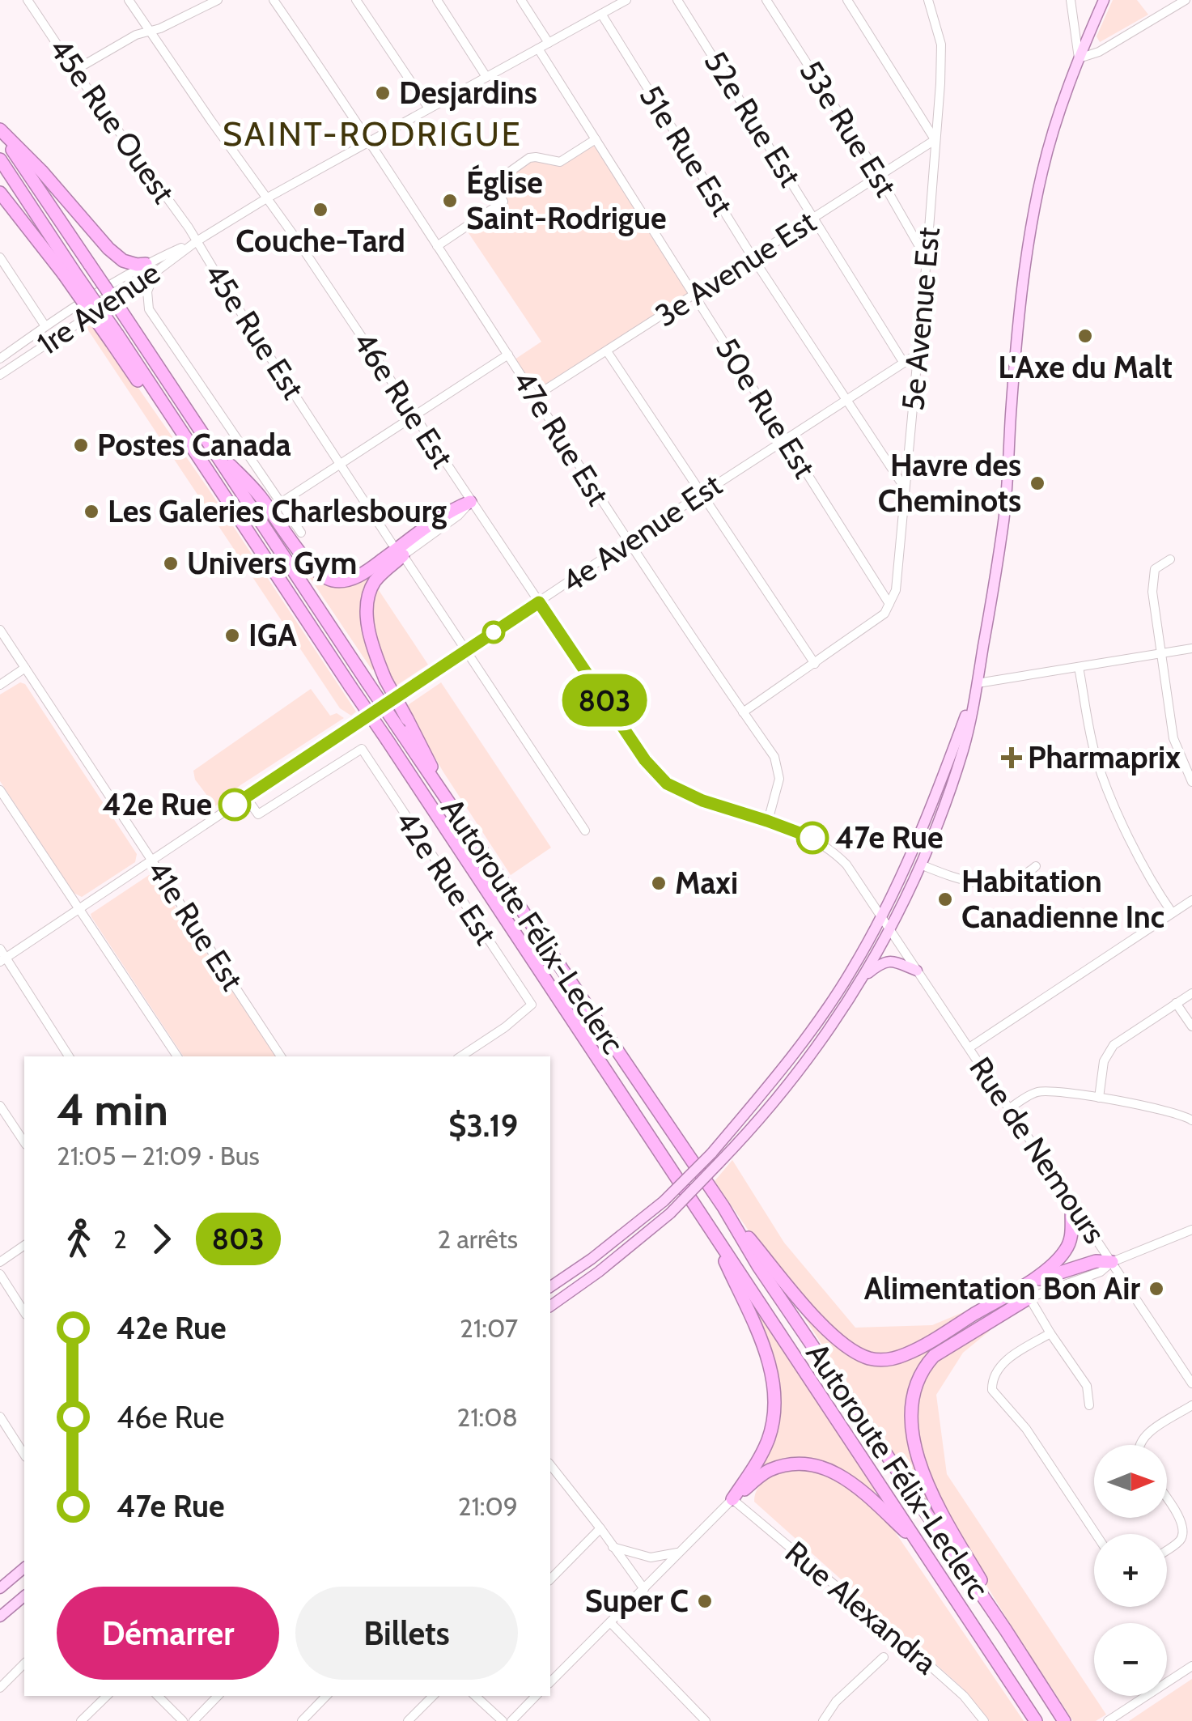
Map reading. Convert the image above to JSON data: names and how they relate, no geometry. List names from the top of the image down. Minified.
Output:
{"streets":{"highway":["Autoroute Félix-Leclerc"],"street":["52e Rue Est","45e Rue Ouest","53e Rue Est","51e Rue Est","3e Avenue Est","1re Avenue","5e Avenue Est","45e Rue Est","46e Rue Est","50e Rue Est","47e Rue Est","4e Avenue Est","42e Rue Est","41e Rue Est","Rue de Nemours","Rue Alexandra"]},"crossings":[["52e Rue Est","3e Avenue Est"],["52e Rue Est","4e Avenue Est"],["45e Rue Ouest","1re Avenue"],["45e Rue Ouest","45e Rue Est"],["53e Rue Est","3e Avenue Est"],["53e Rue Est","5e Avenue Est"],["51e Rue Est","3e Avenue Est"],["51e Rue Est","1re Avenue"],["51e Rue Est","5e Avenue Est"],["51e Rue Est","4e Avenue Est"],["3e Avenue Est","5e Avenue Est"],["3e Avenue Est","50e Rue Est"],["3e Avenue Est","47e Rue Est"],["1re Avenue","45e Rue Est"],["1re Avenue","46e Rue Est"],["1re Avenue","50e Rue Est"],["1re Avenue","47e Rue Est"],["5e Avenue Est","50e Rue Est"],["5e Avenue Est","4e Avenue Est"],["46e Rue Est","47e Rue Est"],["46e Rue Est","4e Avenue Est"],["46e Rue Est","Rue de Nemours"],["50e Rue Est","4e Avenue Est"],["47e Rue Est","4e Avenue Est"],["4e Avenue Est","42e Rue Est"],["4e Avenue Est","41e Rue Est"]],"districts":["SAINT-RODRIGUE"],"places":{"other":["Desjardins","Église Saint-Rodrigue","Couche-Tard","L'Axe du Malt","Postes Canada","Havre des Cheminots","Les Galeries Charlesbourg","Univers Gym","IGA","42e Rue","47e Rue","Maxi","Habitation Canadienne Inc","Alimentation Bon Air","Super C"],"health":["Pharmaprix"]},"lines":["bus line 803"],"north":"right","page":{"on_map":"803","heading":["4 min","21:05 – 21:09 · Bus","$3.19"],"legs":["2","803","2 arrêts"],"list":[{"name":"42e Rue","value":"21:07"},{"name":"46e Rue","value":"21:08"},{"name":"47e Rue","value":"21:09"}],"map_buttons":["+","−"],"buttons":["Démarrer","Billets"]}}
